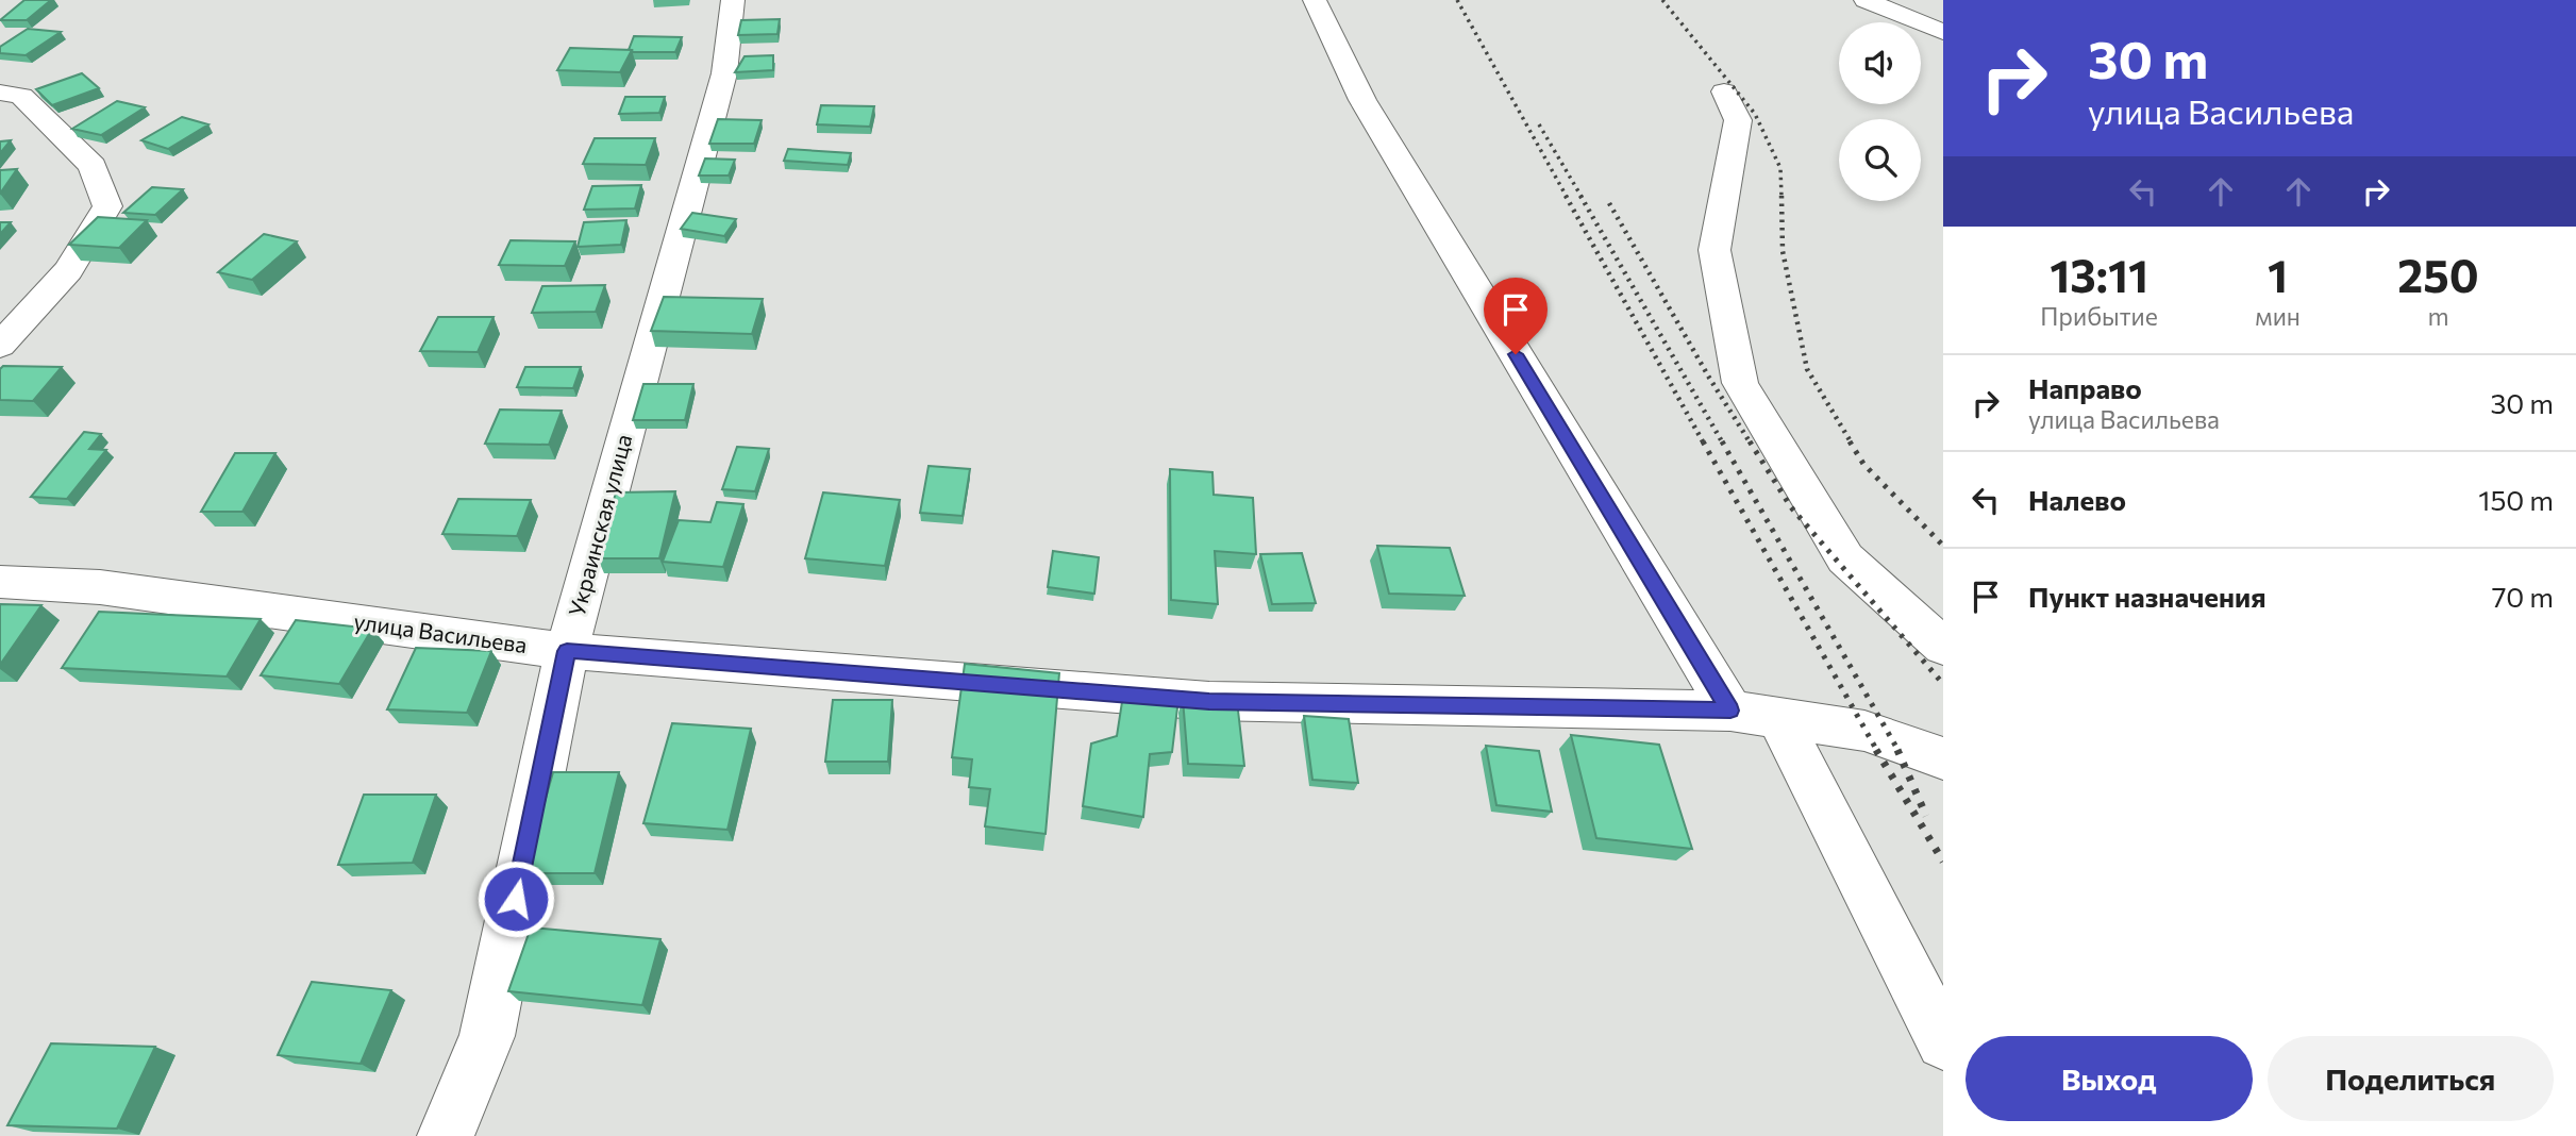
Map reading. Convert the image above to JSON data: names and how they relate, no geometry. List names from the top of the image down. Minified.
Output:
{"streets":{"street":["Украинская улица","улица Васильева"]},"crossings":[["Украинская улица","улица Васильева"]],"page":{"turn":["30 m","улица Васильева"],"eta":["13:11","Прибытие","1","мин","250","m"],"list":[{"name":"Направо","note":"улица Васильева","value":"30 m"},{"name":"Налево","value":"150 m"},{"name":"Пункт назначения","value":"70 m"}],"buttons":["Выход","Поделиться"]}}
